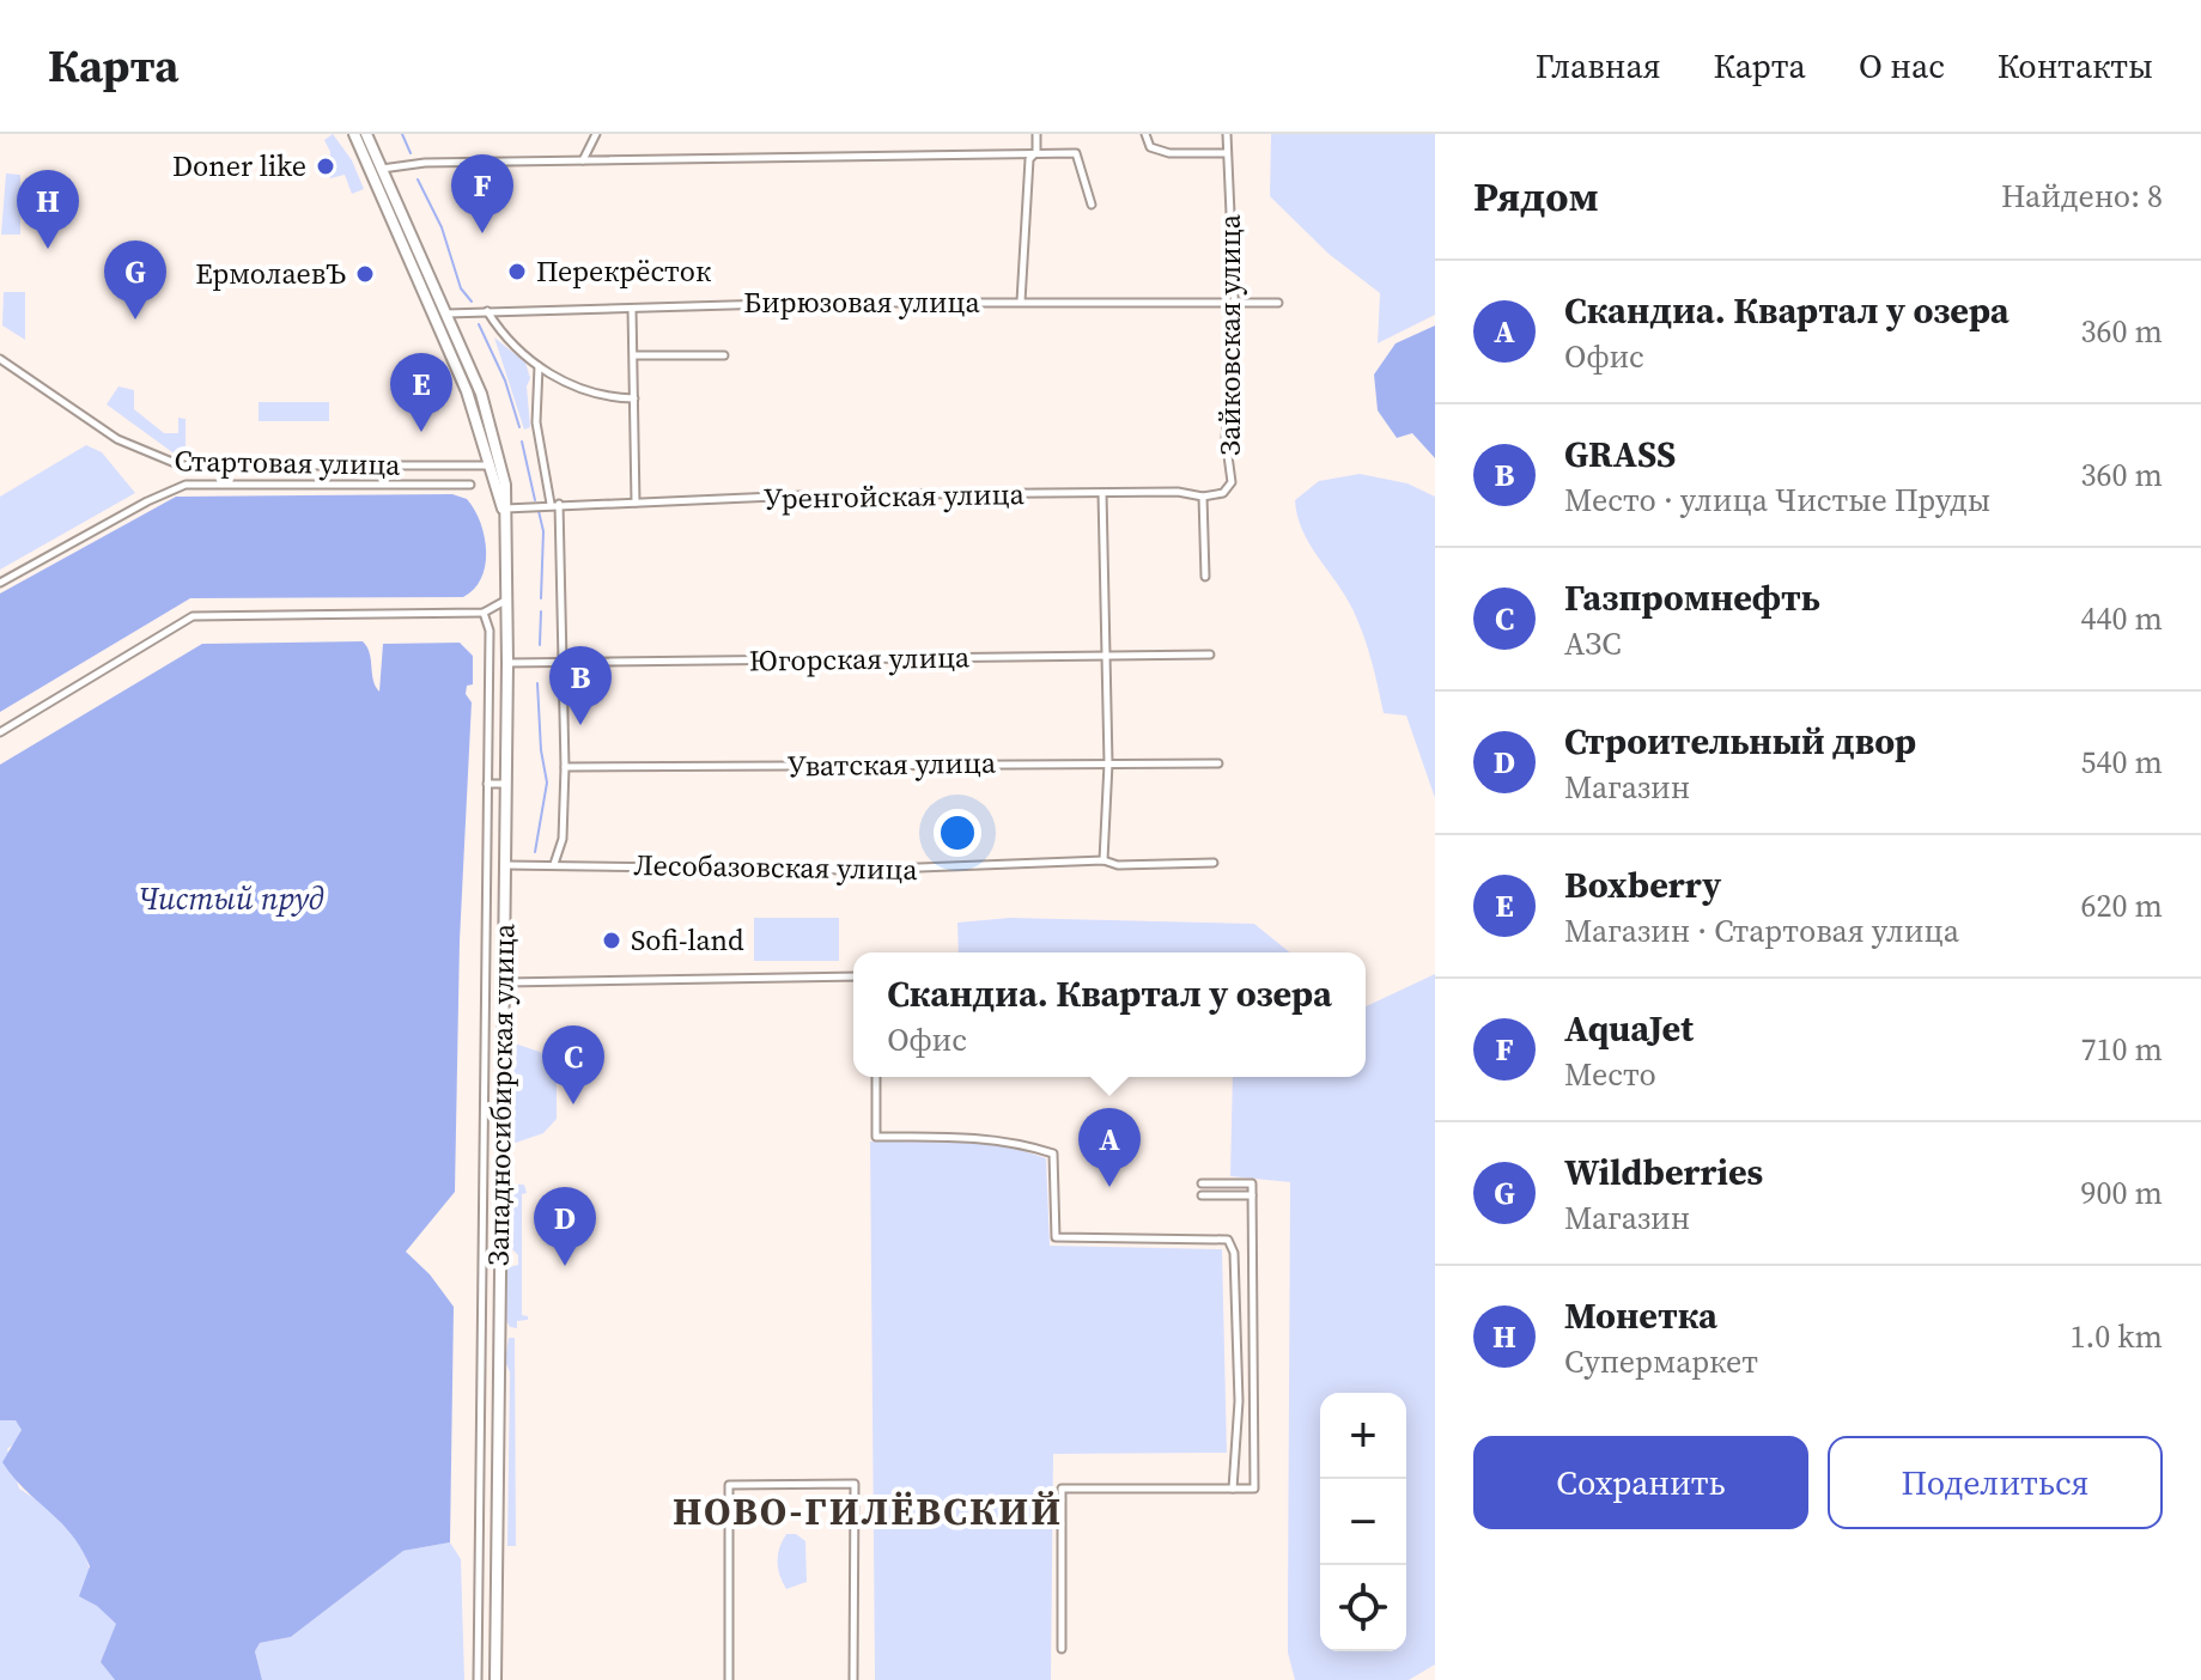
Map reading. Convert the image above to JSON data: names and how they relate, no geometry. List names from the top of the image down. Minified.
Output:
{"streets":{"main road":["Западносибирская улица"],"street":["Бирюзовая улица","Зайковская улица","Стартовая улица","Уренгойская улица","Югорская улица","Уватская улица","Лесобазовская улица"]},"crossings":[["Бирюзовая улица","Зайковская улица"],["Бирюзовая улица","Западносибирская улица"],["Зайковская улица","Уренгойская улица"],["Стартовая улица","Западносибирская улица"],["Уренгойская улица","Западносибирская улица"],["Югорская улица","Западносибирская улица"],["Лесобазовская улица","Западносибирская улица"]],"districts":["НОВО-ГИЛЁВСКИЙ"],"water":["Чистый пруд"],"places":["Doner like","Перекрёсток","ЕрмолаевЪ","Sofi-land"],"page":{"header":"Карта","nav":["Главная","Карта","О нас","Контакты"],"heading":["Рядом","Найдено: 8"],"pins":["F","H","G","E","B","C","A","D"],"list":[{"mark":"A","name":"Скандиа. Квартал у озера","note":"Офис","value":"360 m"},{"mark":"B","name":"GRASS","note":"Место · улица Чистые Пруды","value":"360 m"},{"mark":"C","name":"Газпромнефть","note":"АЗС","value":"440 m"},{"mark":"D","name":"Строительный двор","note":"Магазин","value":"540 m"},{"mark":"E","name":"Boxberry","note":"Магазин · Стартовая улица","value":"620 m"},{"mark":"F","name":"AquaJet","note":"Место","value":"710 m"},{"mark":"G","name":"Wildberries","note":"Магазин","value":"900 m"},{"mark":"H","name":"Монетка","note":"Супермаркет","value":"1.0 km"}],"popup":["Скандиа. Квартал у озера","Офис"],"map_buttons":["+","−"],"buttons":["Сохранить","Поделиться"]}}
